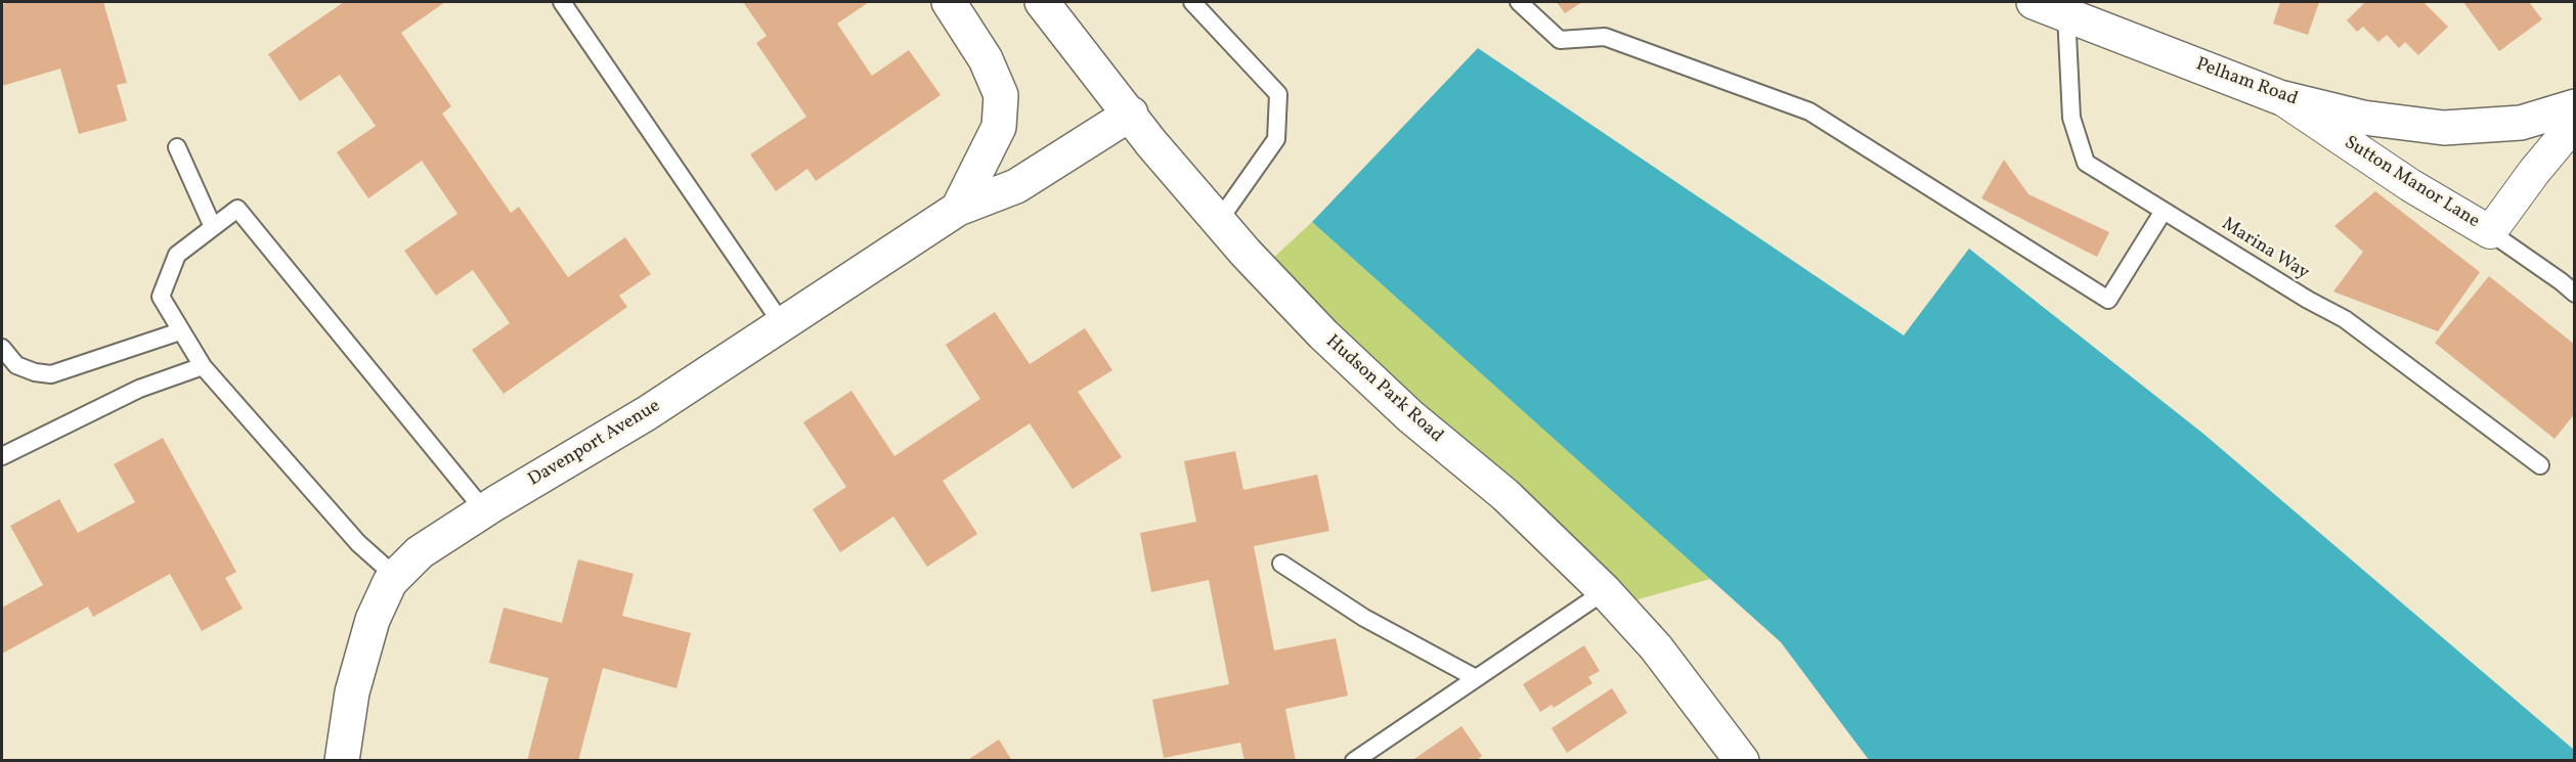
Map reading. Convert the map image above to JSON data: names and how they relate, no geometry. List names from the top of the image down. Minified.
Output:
{"streets":{"street":["Pelham Road","Sutton Manor Lane","Hudson Park Road","Davenport Avenue"],"lane":["Marina Way"]},"crossings":[["Pelham Road","Sutton Manor Lane"],["Pelham Road","Marina Way"],["Hudson Park Road","Davenport Avenue"]]}
